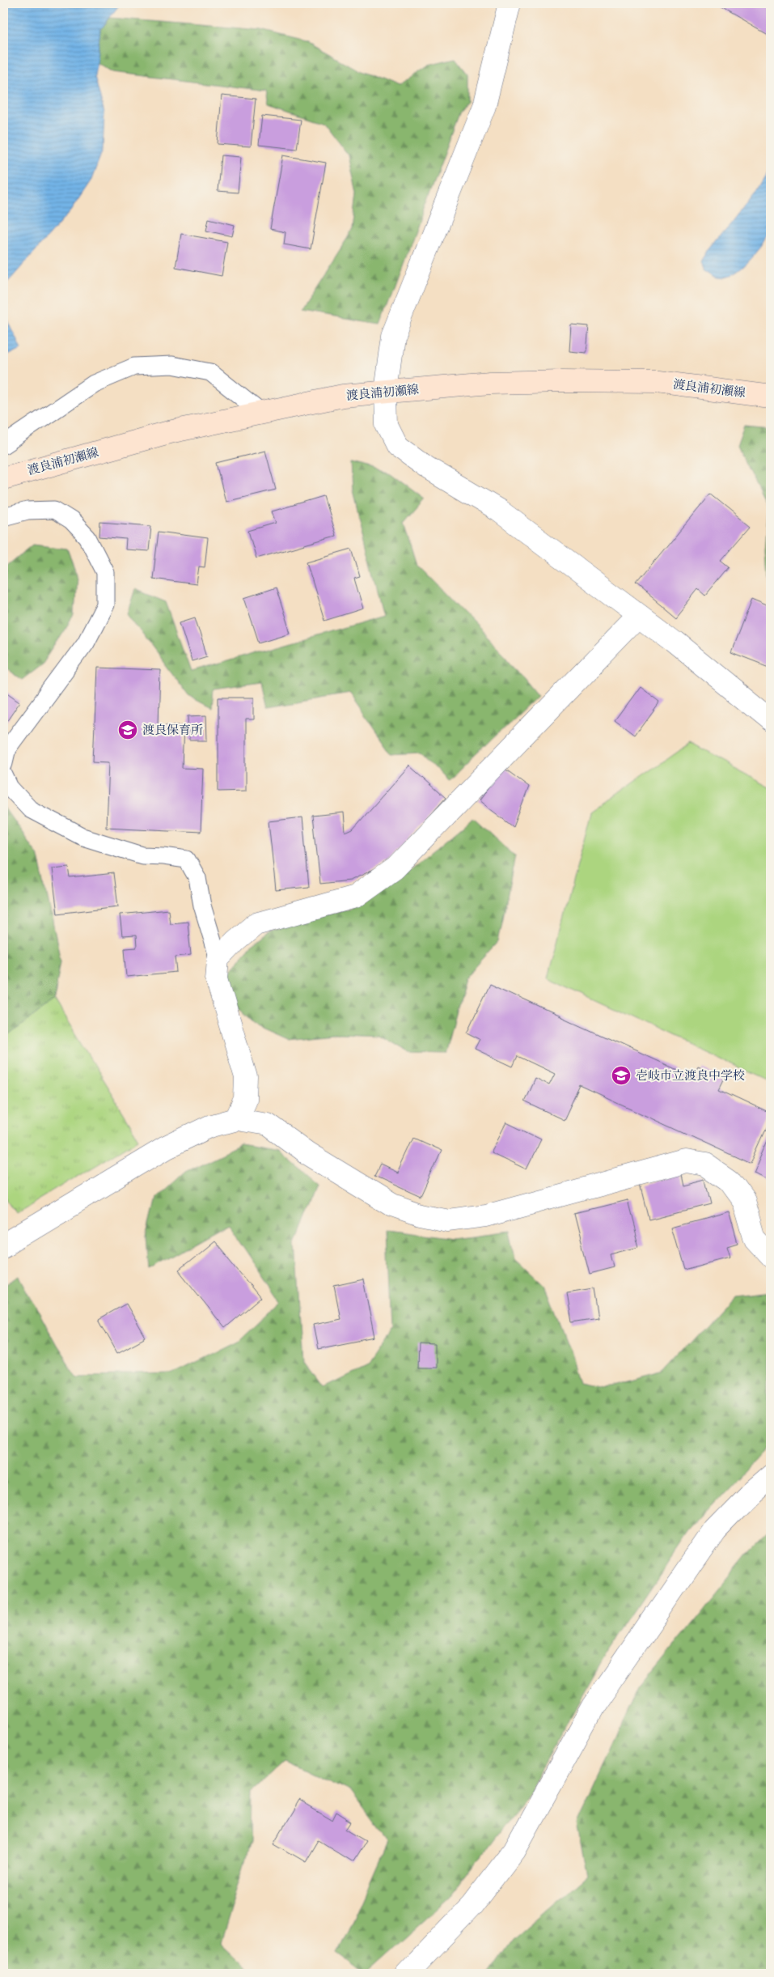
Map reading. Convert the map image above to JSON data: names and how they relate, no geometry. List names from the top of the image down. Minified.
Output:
{"streets":{"main road":["渡良浦初瀬線"]},"places":{"school or university":["渡良保育所","壱岐市立渡良中学校"]}}
